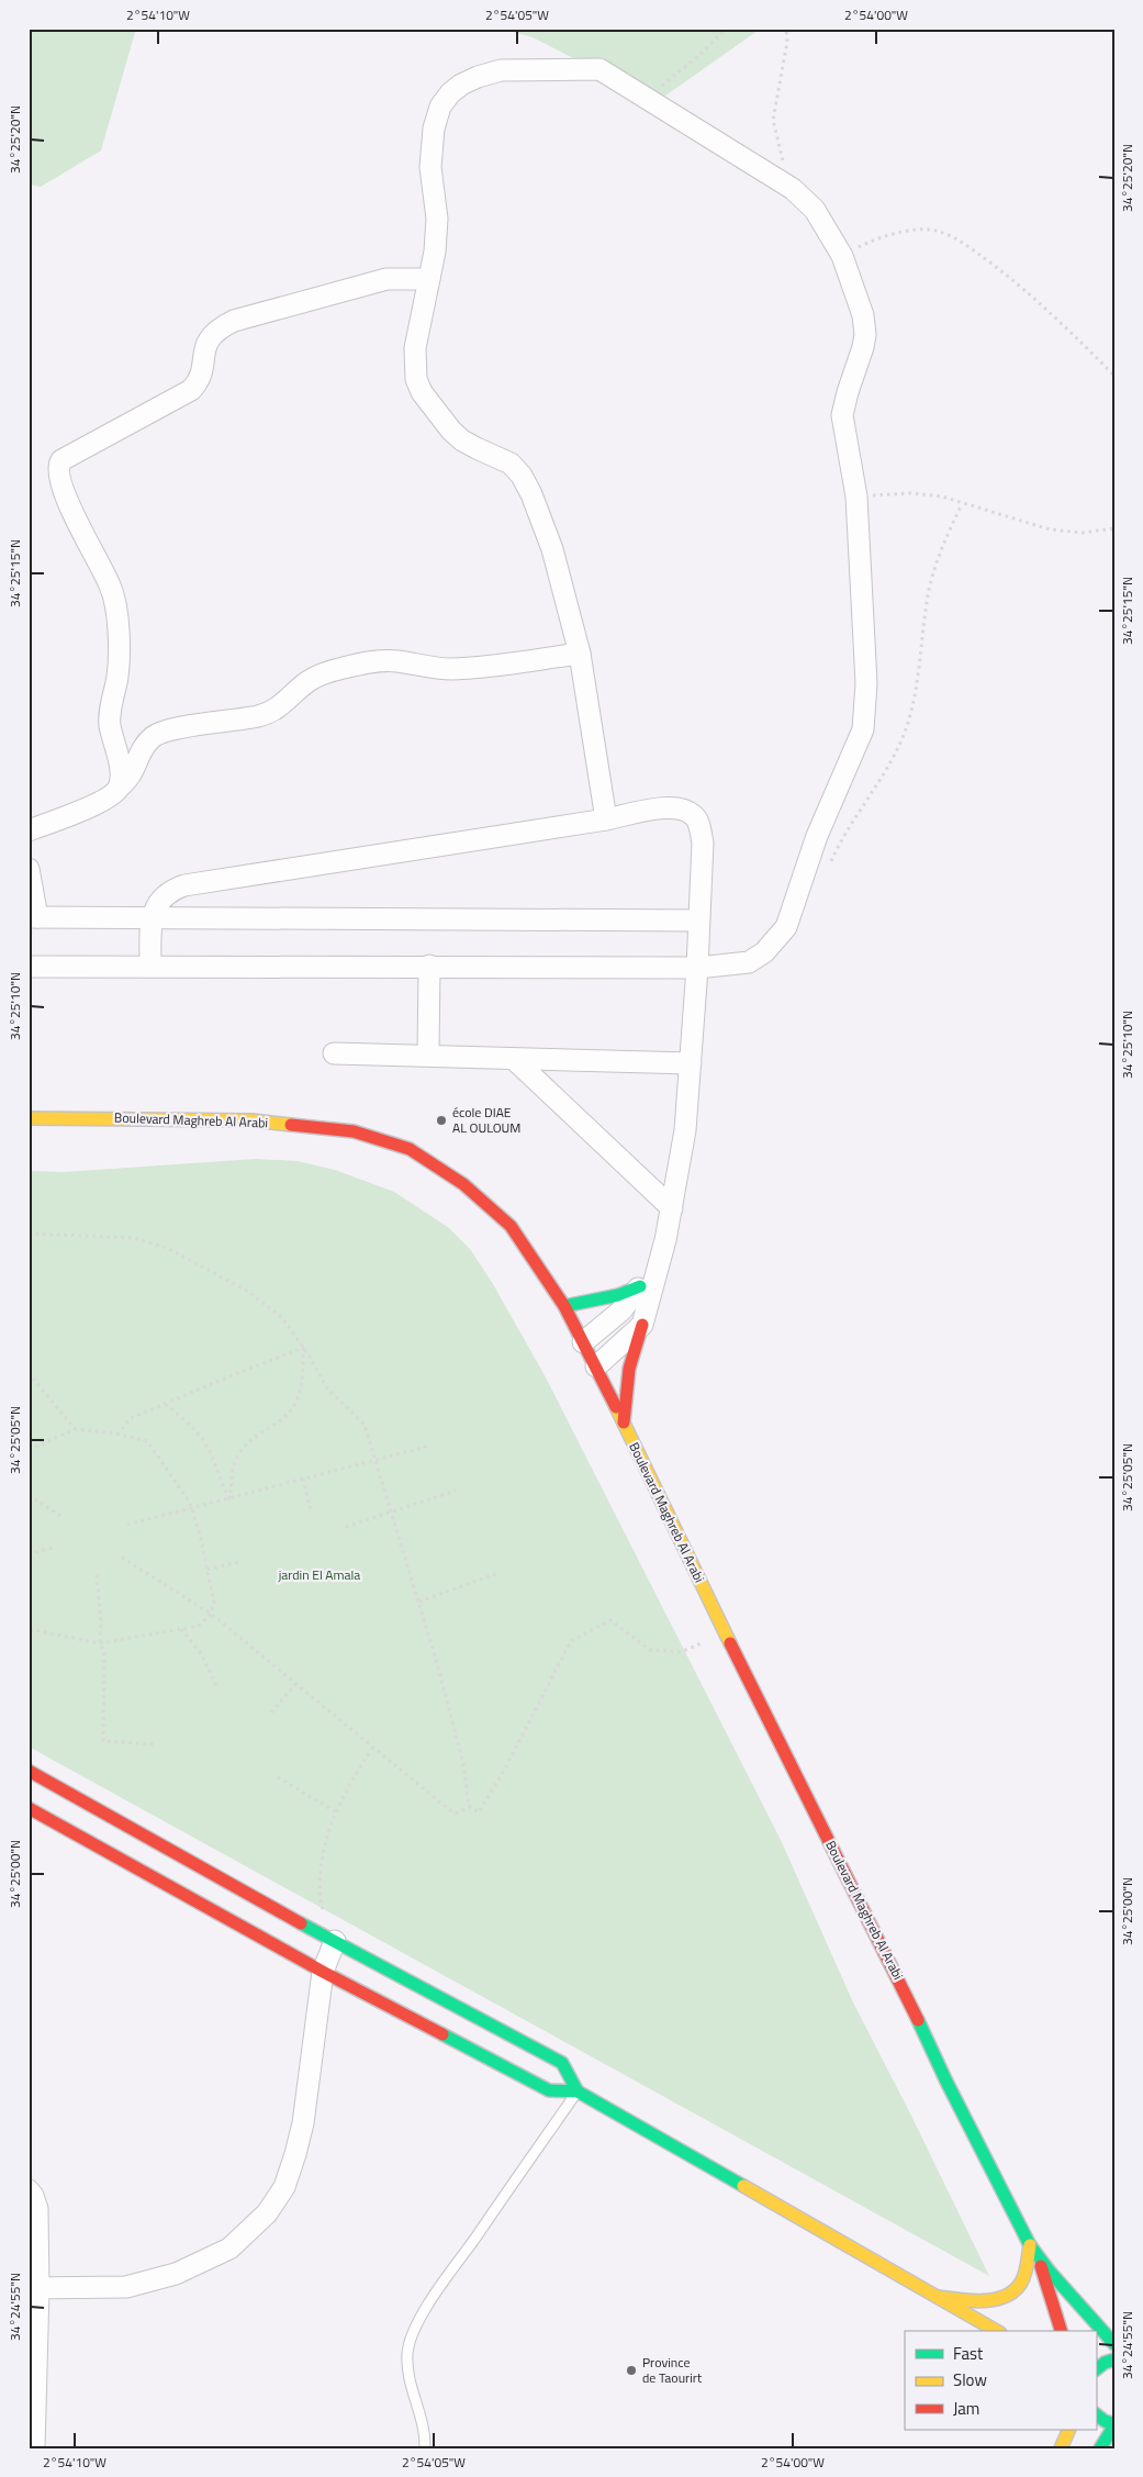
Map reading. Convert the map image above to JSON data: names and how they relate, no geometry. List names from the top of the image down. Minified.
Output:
{"streets":{"main road":["Boulevard Maghreb Al Arabi"]},"parks":["jardin El Amala"],"places":["école DIAE AL OULOUM","Province de Taourirt"],"legend":["Fast","Slow","Jam"],"coordinates":["2°54'10\"W","2°54'05\"W","2°54'00\"W","34°25'20\"N","34°25'15\"N","34°25'10\"N","34°25'05\"N","34°25'00\"N","34°24'55\"N"]}
